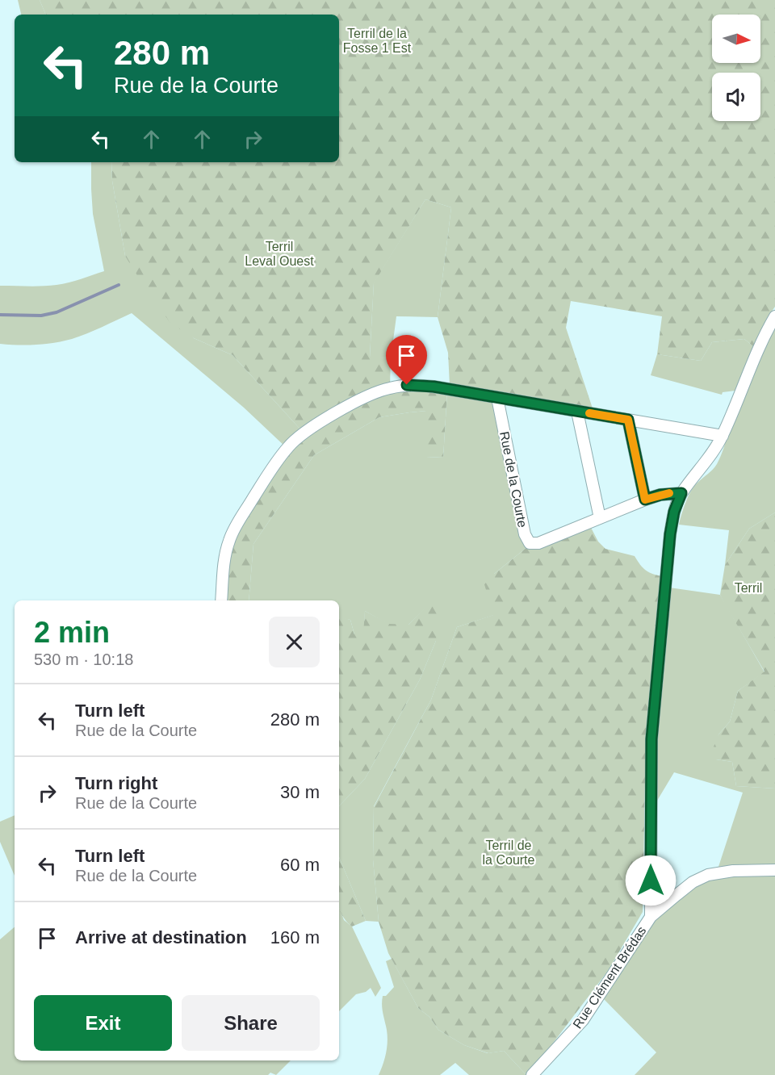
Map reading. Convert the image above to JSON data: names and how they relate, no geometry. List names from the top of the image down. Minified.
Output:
{"streets":{"street":["Rue de la Courte","Rue Clément Brédas"]},"parks":["Terril de la Fosse 1 Est","Terril Leval Ouest","Terril","Terril de la Courte"],"north":"right","page":{"turn":["280 m","Rue de la Courte"],"heading":["2 min","530 m · 10:18"],"list":[{"name":"Turn left","note":"Rue de la Courte","value":"280 m"},{"name":"Turn right","note":"Rue de la Courte","value":"30 m"},{"name":"Turn left","note":"Rue de la Courte","value":"60 m"},{"name":"Arrive at destination","value":"160 m"}],"buttons":["Exit","Share"]}}
